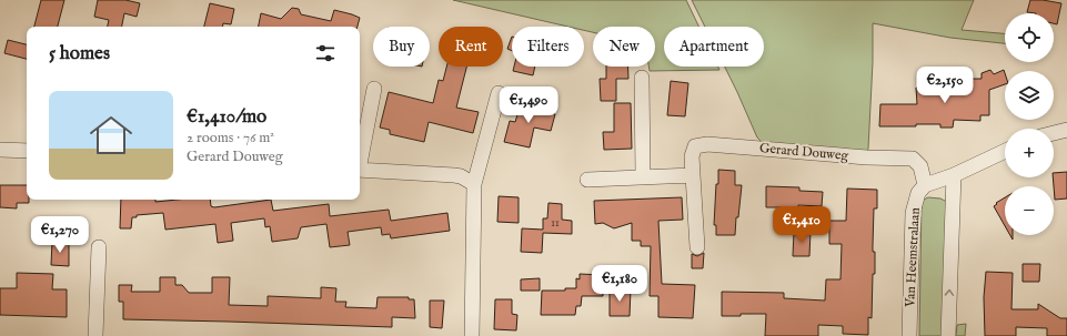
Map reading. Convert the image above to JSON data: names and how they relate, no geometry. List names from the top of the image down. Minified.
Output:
{"streets":{"street":["Gerard Douweg","Van Heemstralaan"]},"crossings":[["Gerard Douweg","Van Heemstralaan"]],"house_numbers":["11"],"page":{"map_buttons":["+","−"],"chip":["Buy","Rent","Filters","New","Apartment"],"heading":"5 homes","price":["€2,150","€1,490","€1,410","€1,270","€1,180"],"list":[{"name":"€1,410/mo","note":"2 rooms · 76 m² · Gerard Douweg"}]}}
